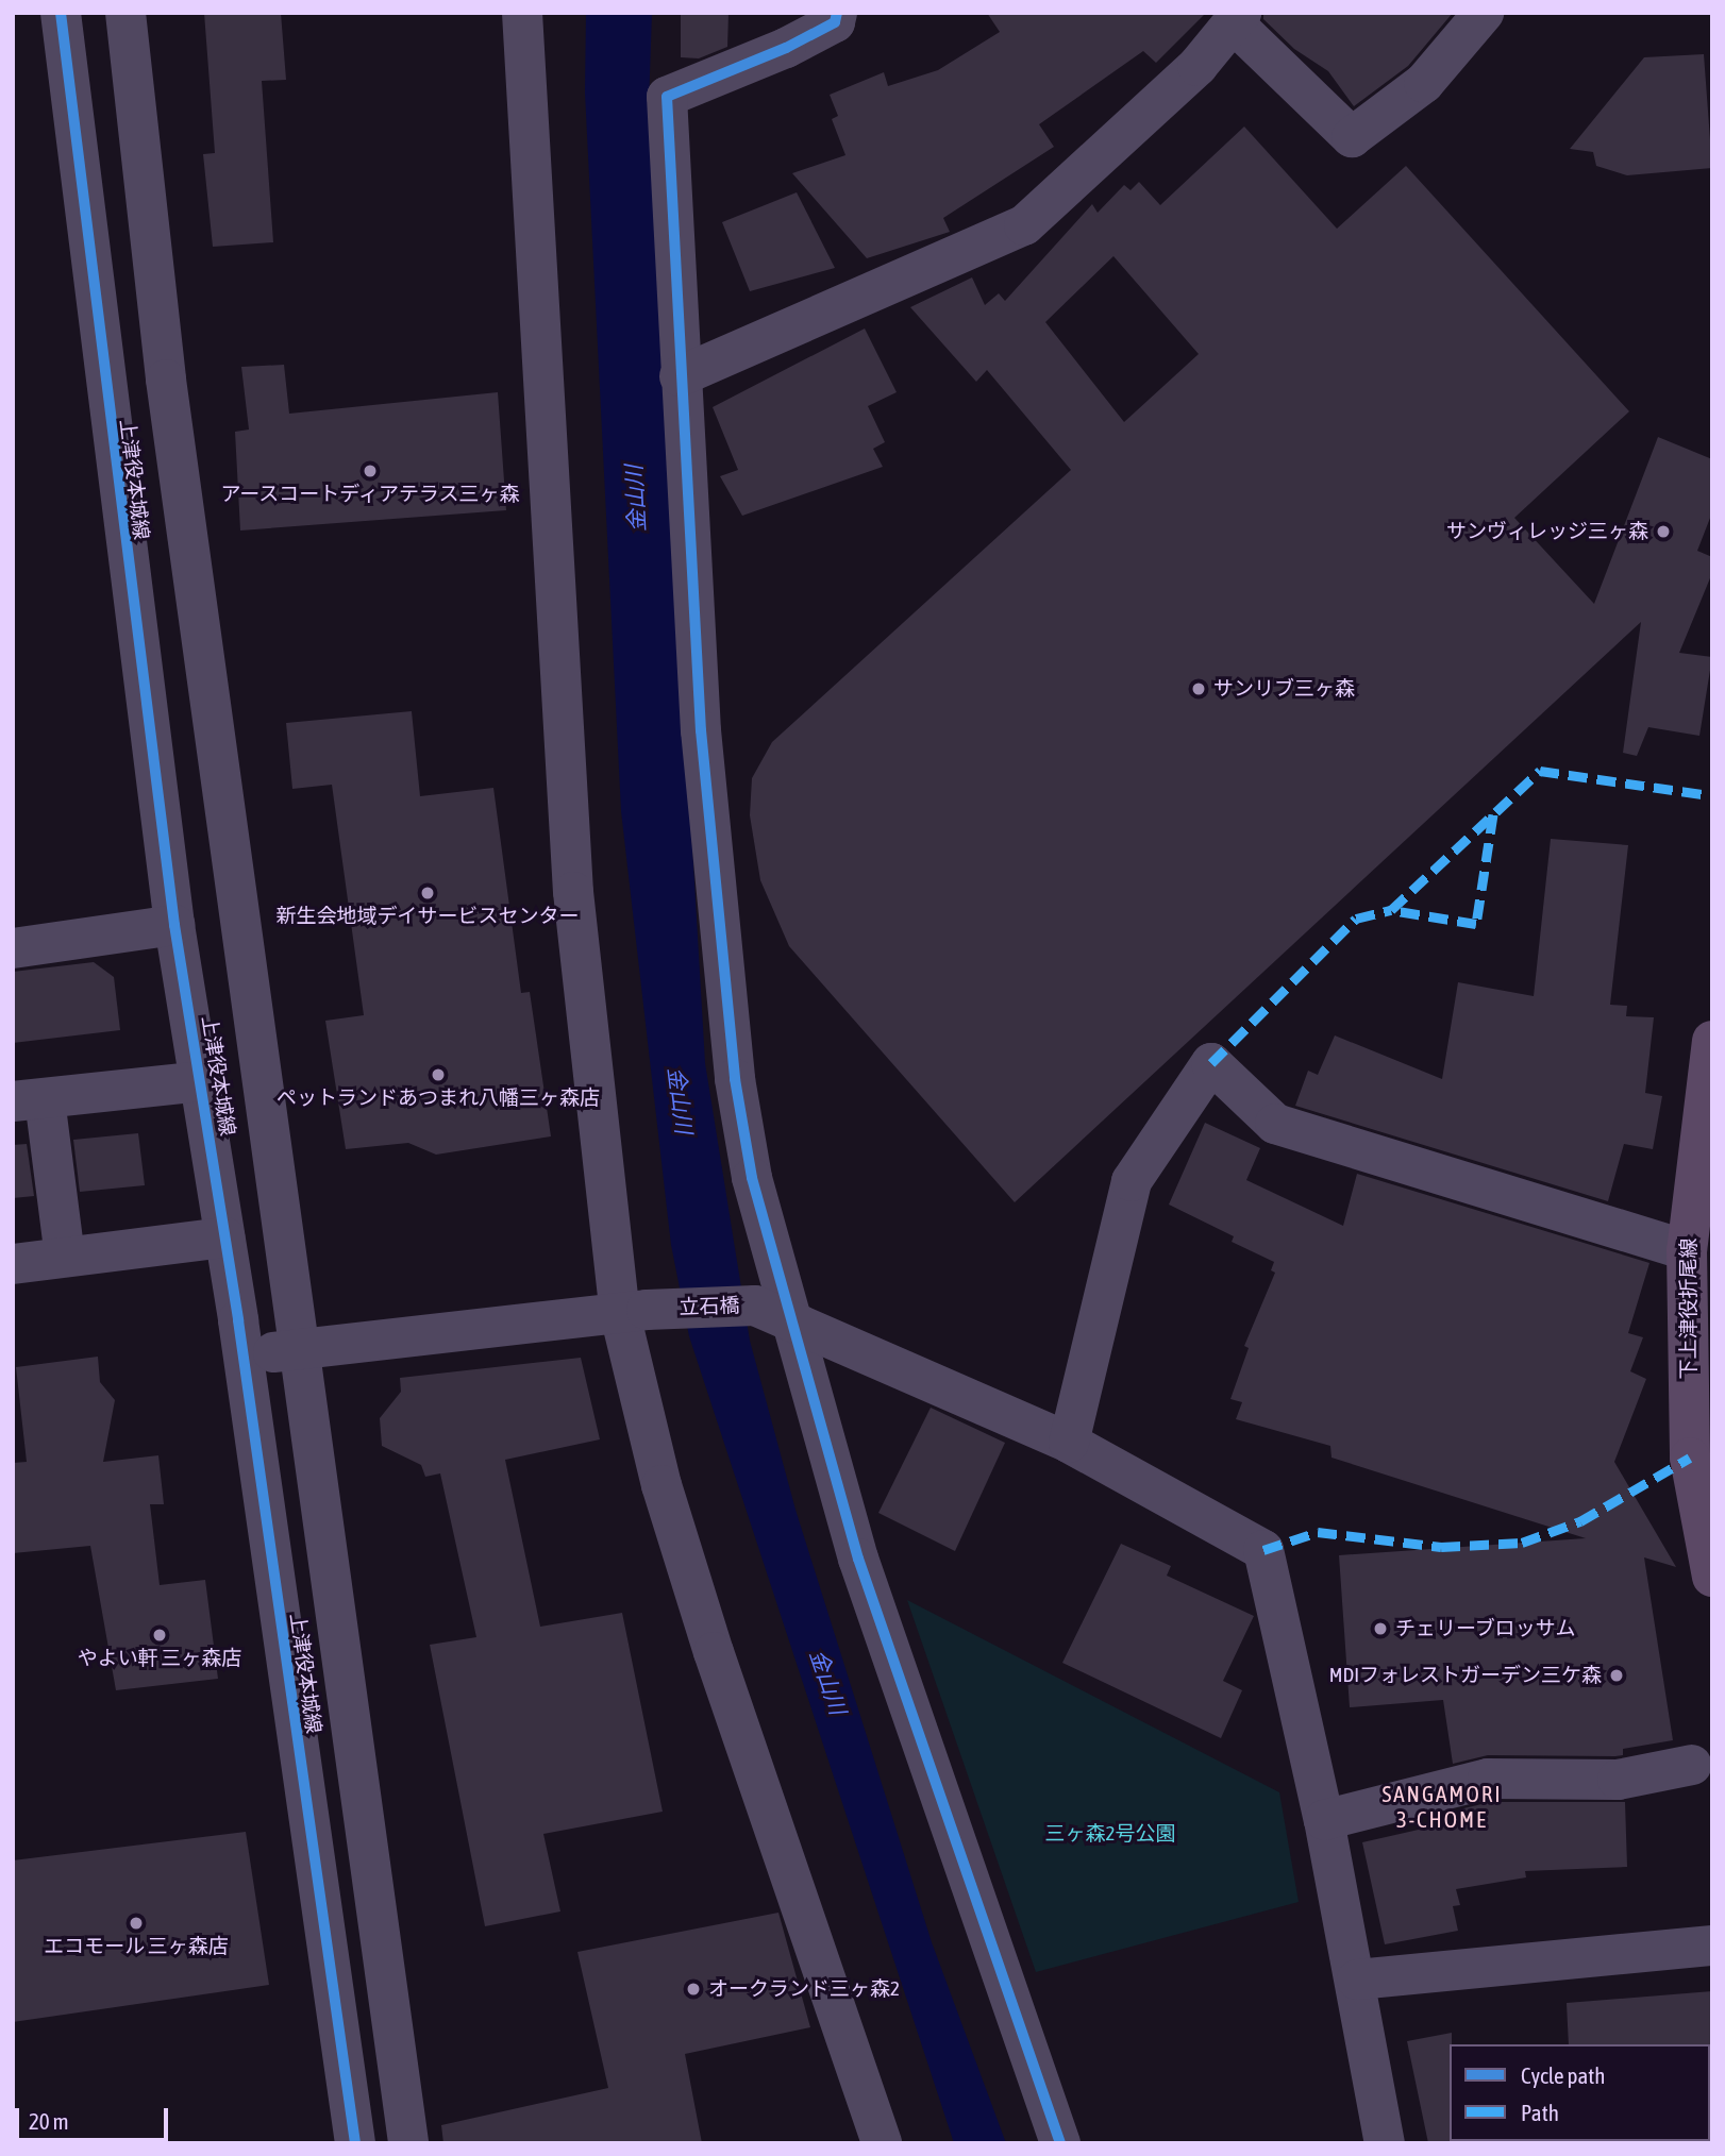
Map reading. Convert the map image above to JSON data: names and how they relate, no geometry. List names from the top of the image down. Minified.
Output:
{"streets":{"main road":["下上津役折尾線"],"street":["上津役本城線","立石橋"]},"crossings":[["上津役本城線","立石橋"]],"districts":["SANGAMORI 3-CHOME"],"water":["金山川"],"parks":["三ヶ森2号公園"],"places":["アースコートディアテラス三ヶ森","サンヴィレッジ三ヶ森","サンリブ三ヶ森","新生会地域デイサービスセンター","ペットランドあつまれ八幡三ヶ森店","チェリーブロッサム","やよい軒 三ヶ森店","MDIフォレストガーデン三ケ森","エコモール 三ヶ森店","オークランド三ヶ森2"],"legend":["Cycle path","Path"],"scale_bar":"20 m"}
